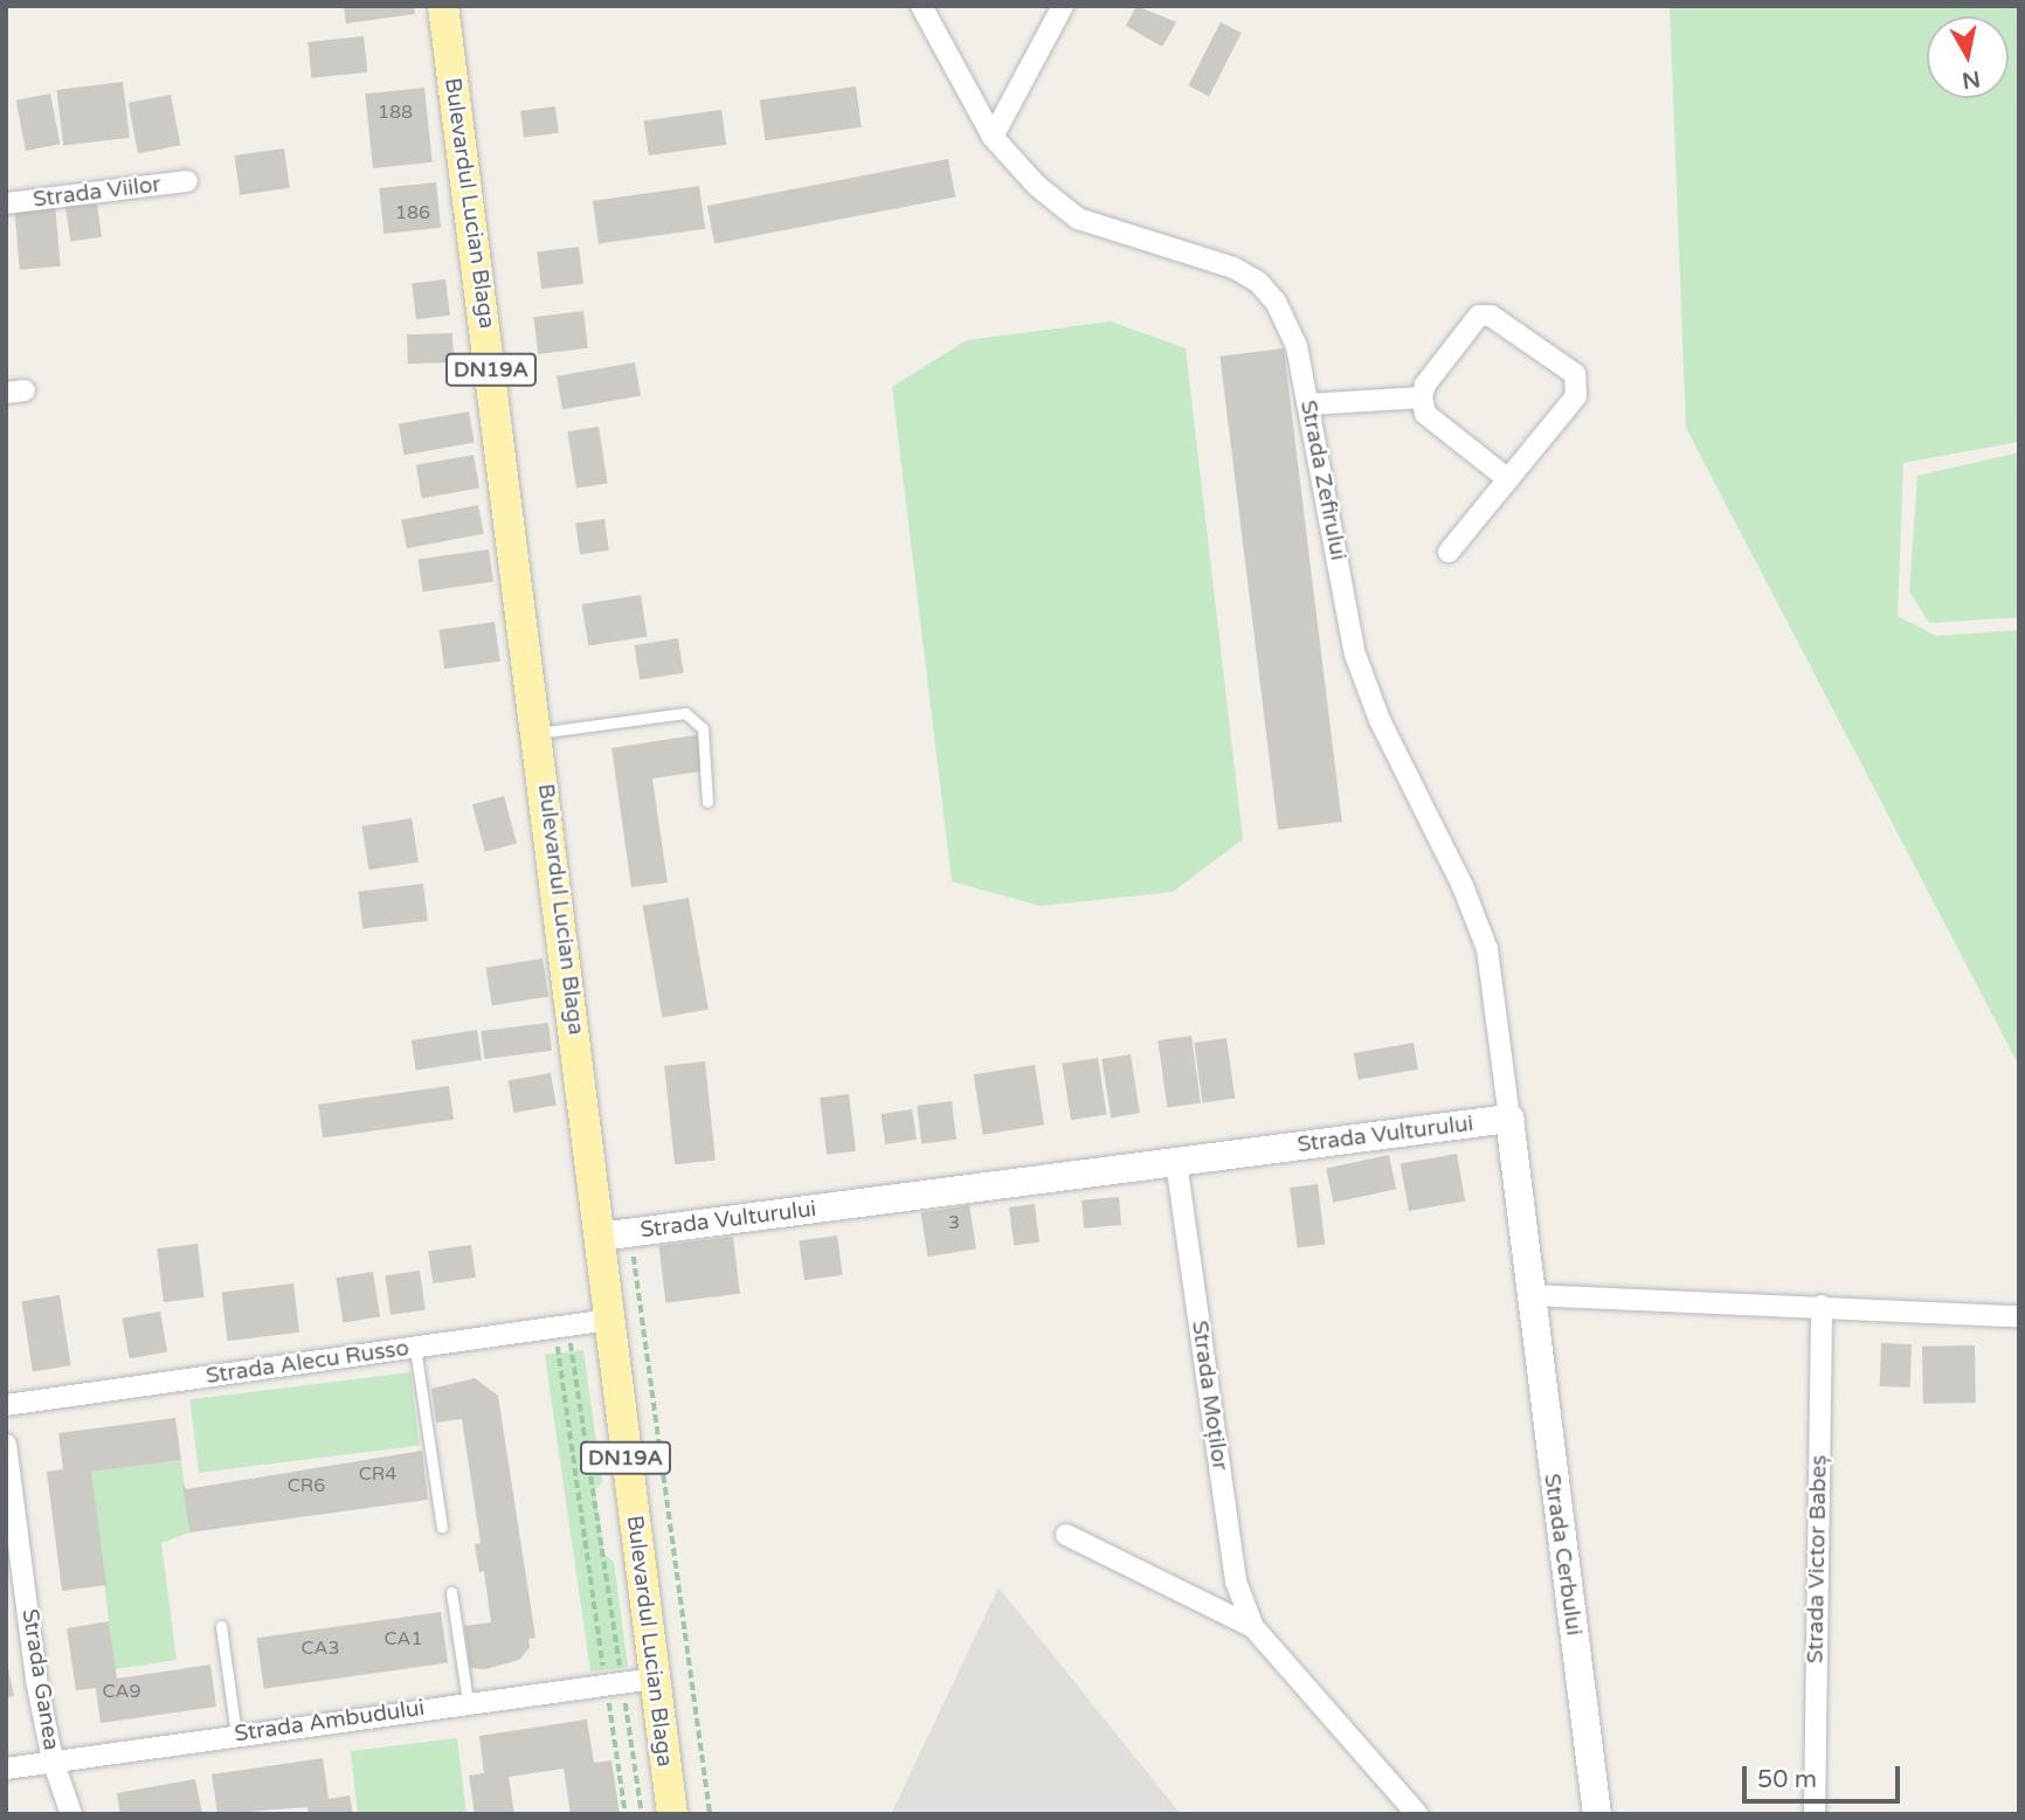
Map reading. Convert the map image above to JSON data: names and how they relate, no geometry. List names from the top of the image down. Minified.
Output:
{"streets":{"main road":["Bulevardul Lucian Blaga","DN19A"],"street":["Strada Viilor","Strada Zefirului","Strada Vulturului","Strada Alecu Russo","Strada Moților","Strada Cerbului","Strada Victor Babeș","Strada Ganea","Strada Ambudului"]},"crossings":[["Bulevardul Lucian Blaga","Strada Vulturului"],["Bulevardul Lucian Blaga","Strada Alecu Russo"],["Bulevardul Lucian Blaga","Strada Ambudului"],["Strada Zefirului","Strada Vulturului"],["Strada Vulturului","Strada Moților"],["Strada Ganea","Strada Ambudului"]],"house_numbers":["188","186","3","CR4","CR6","CA1","CA3","CA9"],"scale_bar":"50 m","north":"bottom"}
